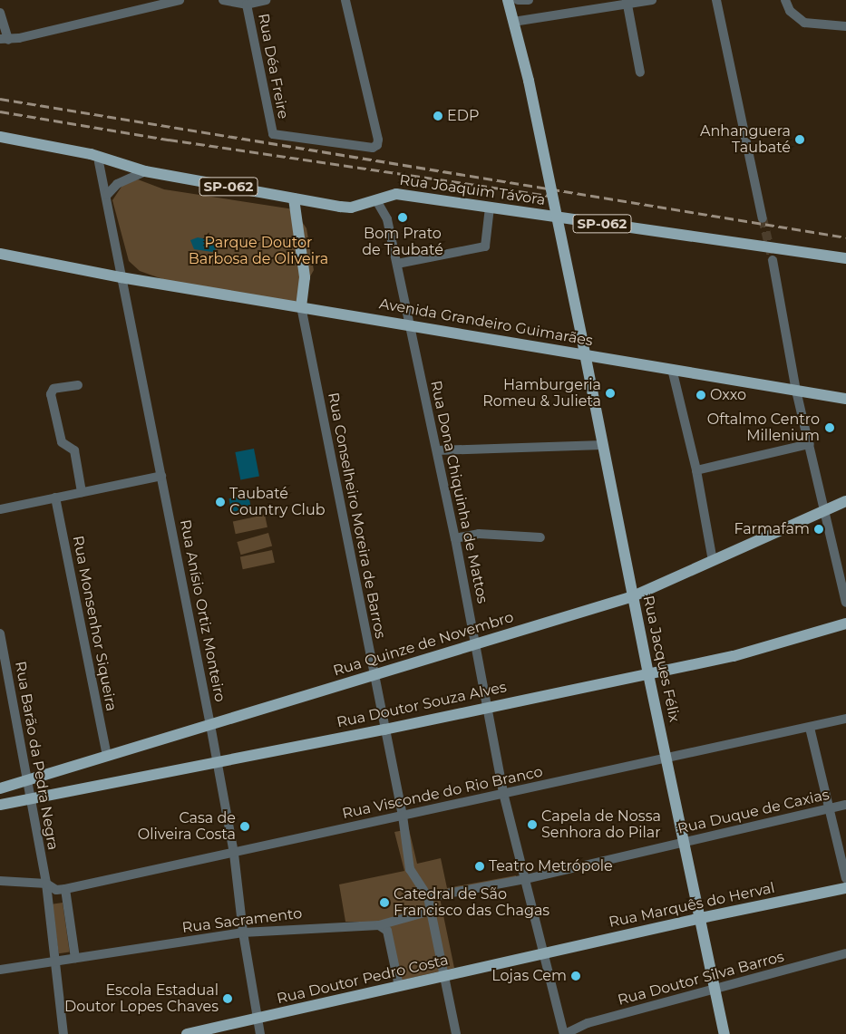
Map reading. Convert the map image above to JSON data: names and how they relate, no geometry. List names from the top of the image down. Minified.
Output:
{"streets":{"main road":["SP-062","Rua Joaquim Távora","Avenida Grandeiro Guimarães","Rua Quinze de Novembro","Rua Jacques Félix","Rua Doutor Souza Alves","Rua Marquês do Herval","Rua Doutor Pedro Costa"],"street":["Rua Déa Freire","Rua Dona Chiquinha de Mattos","Rua Conselheiro Moreira de Barros","Rua Anísio Ortiz Monteiro","Rua Monsenhor Siqueira","Rua Barão da Pedra Negra","Rua Visconde do Rio Branco","Rua Duque de Caxias","Rua Sacramento","Rua Doutor Silva Barros"]},"crossings":[["SP-062","Rua Joaquim Távora"],["SP-062","Rua Anísio Ortiz Monteiro"],["Rua Joaquim Távora","Rua Dona Chiquinha de Mattos"],["Rua Joaquim Távora","Rua Anísio Ortiz Monteiro"],["Avenida Grandeiro Guimarães","Rua Dona Chiquinha de Mattos"],["Avenida Grandeiro Guimarães","Rua Conselheiro Moreira de Barros"],["Avenida Grandeiro Guimarães","Rua Anísio Ortiz Monteiro"],["Avenida Grandeiro Guimarães","Rua Jacques Félix"],["Rua Dona Chiquinha de Mattos","Rua Quinze de Novembro"],["Rua Dona Chiquinha de Mattos","Rua Doutor Souza Alves"],["Rua Dona Chiquinha de Mattos","Rua Visconde do Rio Branco"],["Rua Dona Chiquinha de Mattos","Rua Duque de Caxias"],["Rua Dona Chiquinha de Mattos","Rua Marquês do Herval"],["Rua Dona Chiquinha de Mattos","Rua Doutor Silva Barros"],["Rua Dona Chiquinha de Mattos","Rua Doutor Pedro Costa"],["Rua Conselheiro Moreira de Barros","Rua Quinze de Novembro"],["Rua Conselheiro Moreira de Barros","Rua Doutor Souza Alves"],["Rua Conselheiro Moreira de Barros","Rua Visconde do Rio Branco"],["Rua Conselheiro Moreira de Barros","Rua Duque de Caxias"],["Rua Anísio Ortiz Monteiro","Rua Quinze de Novembro"],["Rua Anísio Ortiz Monteiro","Rua Doutor Souza Alves"],["Rua Anísio Ortiz Monteiro","Rua Visconde do Rio Branco"],["Rua Anísio Ortiz Monteiro","Rua Sacramento"],["Rua Anísio Ortiz Monteiro","Rua Doutor Pedro Costa"],["Rua Monsenhor Siqueira","Rua Quinze de Novembro"],["Rua Quinze de Novembro","Rua Jacques Félix"],["Rua Quinze de Novembro","Rua Barão da Pedra Negra"],["Rua Jacques Félix","Rua Doutor Souza Alves"],["Rua Jacques Félix","Rua Visconde do Rio Branco"],["Rua Jacques Félix","Rua Duque de Caxias"],["Rua Jacques Félix","Rua Marquês do Herval"],["Rua Jacques Félix","Rua Doutor Silva Barros"],["Rua Doutor Souza Alves","Rua Barão da Pedra Negra"],["Rua Barão da Pedra Negra","Rua Visconde do Rio Branco"],["Rua Barão da Pedra Negra","Rua Sacramento"],["Rua Marquês do Herval","Rua Doutor Pedro Costa"]],"parks":["Parque Doutor Barbosa de Oliveira"],"places":["EDP","Anhanguera Taubaté","Bom Prato de Taubaté","Hamburgeria Romeu & Julieta","Oxxo","Oftalmo Centro Millenium","Taubaté Country Club","Farmafam","Capela de Nossa Senhora do Pilar","Casa de Oliveira Costa","Teatro Metrópole","Catedral de São Francisco das Chagas","Lojas Cem","Escola Estadual Doutor Lopes Chaves"]}
